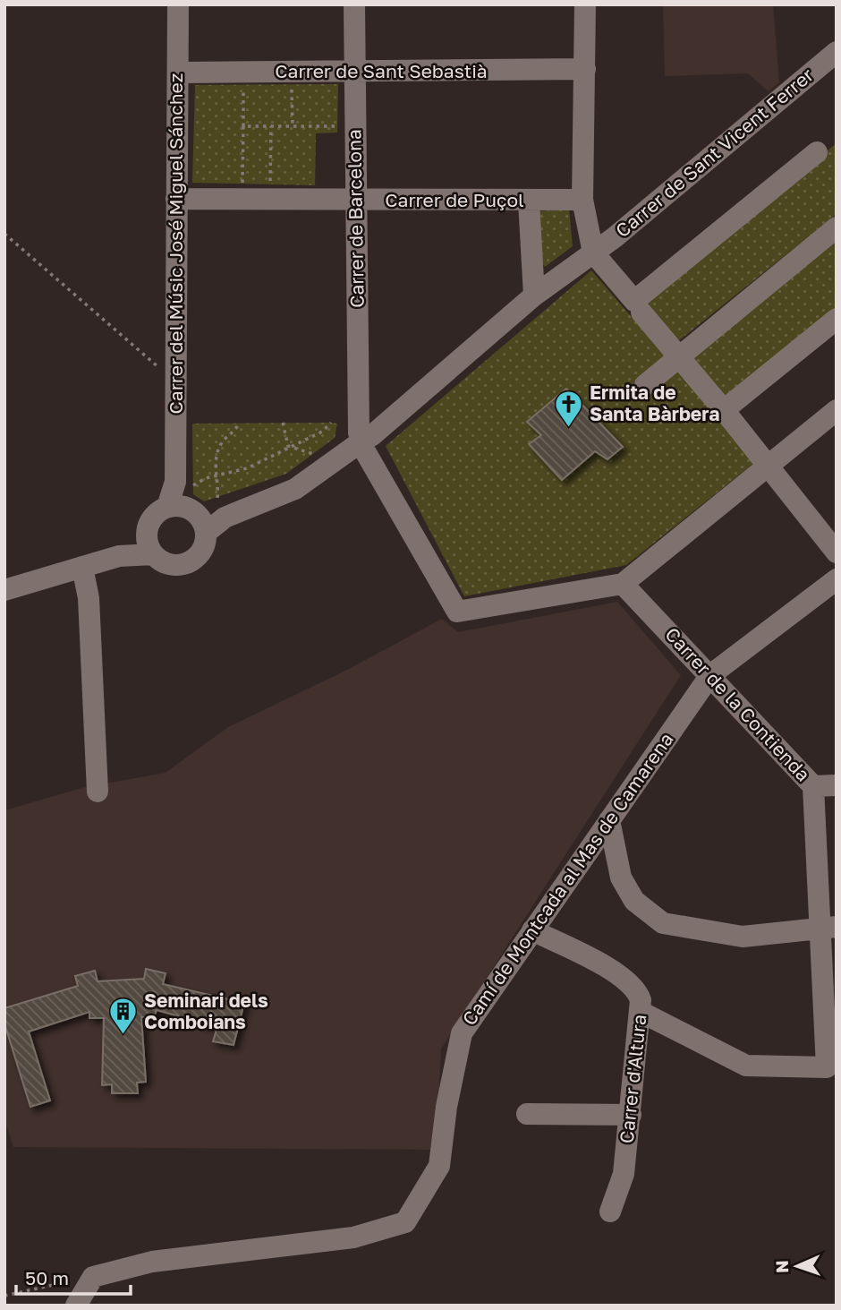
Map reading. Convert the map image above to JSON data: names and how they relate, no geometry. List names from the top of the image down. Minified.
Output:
{"streets":{"street":["Carrer de Sant Sebastià","Carrer de Sant Vicent Ferrer","Carrer de Puçol","Carrer de Barcelona","Carrer del Músic José Miguel Sánchez","Carrer de la Contienda","Camí de Montcada al Mas de Camarena","Carrer d'Altura"]},"crossings":[["Carrer de Sant Sebastià","Carrer de Barcelona"],["Carrer de Sant Sebastià","Carrer del Músic José Miguel Sánchez"],["Carrer de Sant Vicent Ferrer","Carrer de Barcelona"],["Carrer de Sant Vicent Ferrer","Carrer del Músic José Miguel Sánchez"],["Carrer de Puçol","Carrer de Barcelona"],["Carrer de Puçol","Carrer del Músic José Miguel Sánchez"],["Carrer de la Contienda","Camí de Montcada al Mas de Camarena"],["Carrer de la Contienda","Carrer d'Altura"],["Camí de Montcada al Mas de Camarena","Carrer d'Altura"]],"places":{"church":["Ermita de Santa Bàrbera"],"building":["Seminari dels Comboians"]},"scale_bar":"50 m","north":"left"}
